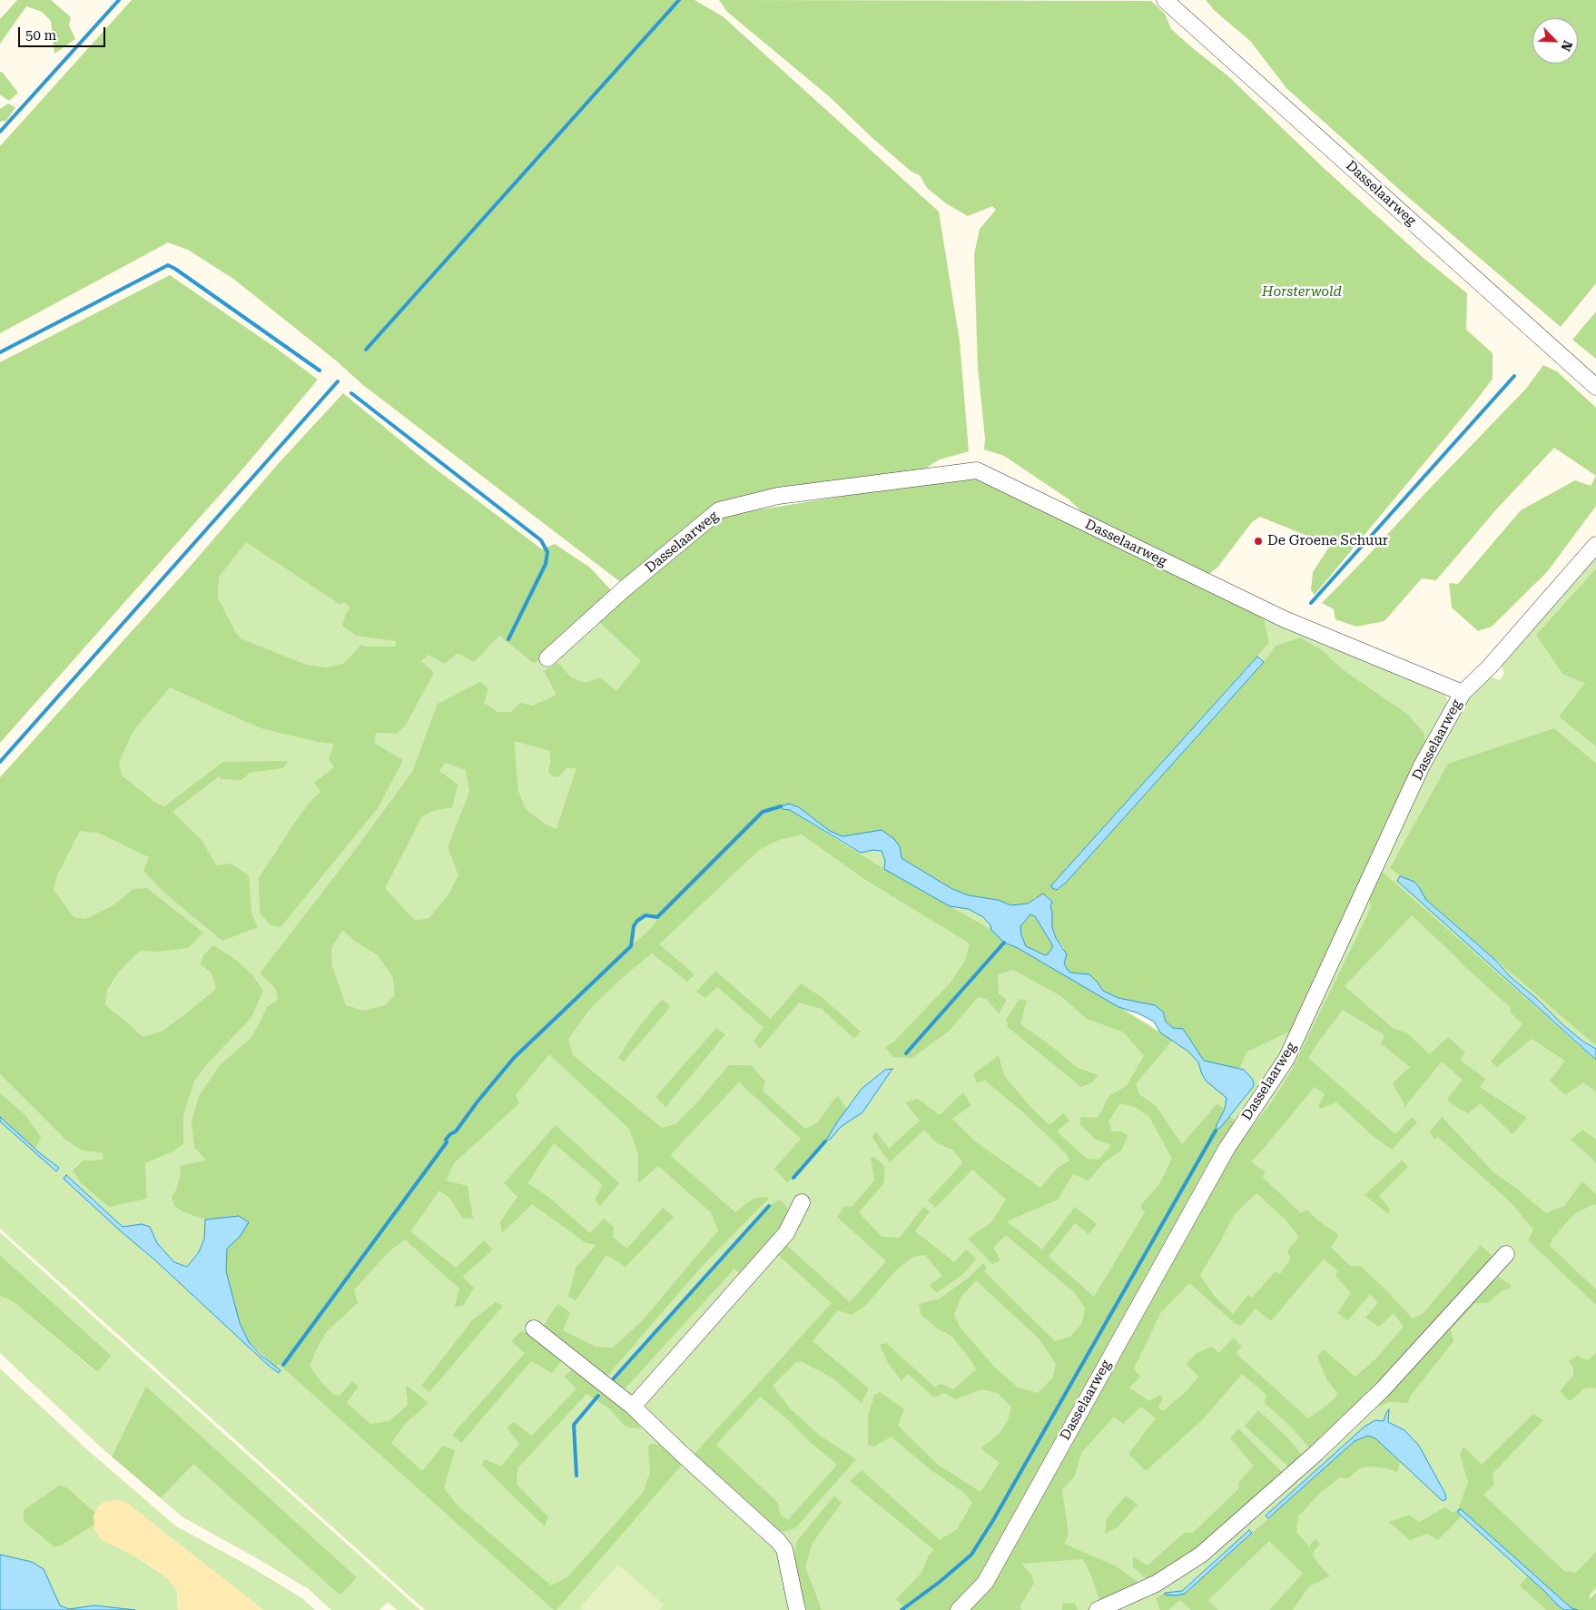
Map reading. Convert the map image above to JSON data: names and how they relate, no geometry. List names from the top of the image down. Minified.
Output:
{"streets":{"street":["Dasselaarweg"]},"parks":["Horsterwold"],"places":["De Groene Schuur"],"scale_bar":"50 m","north":"bottom right"}
